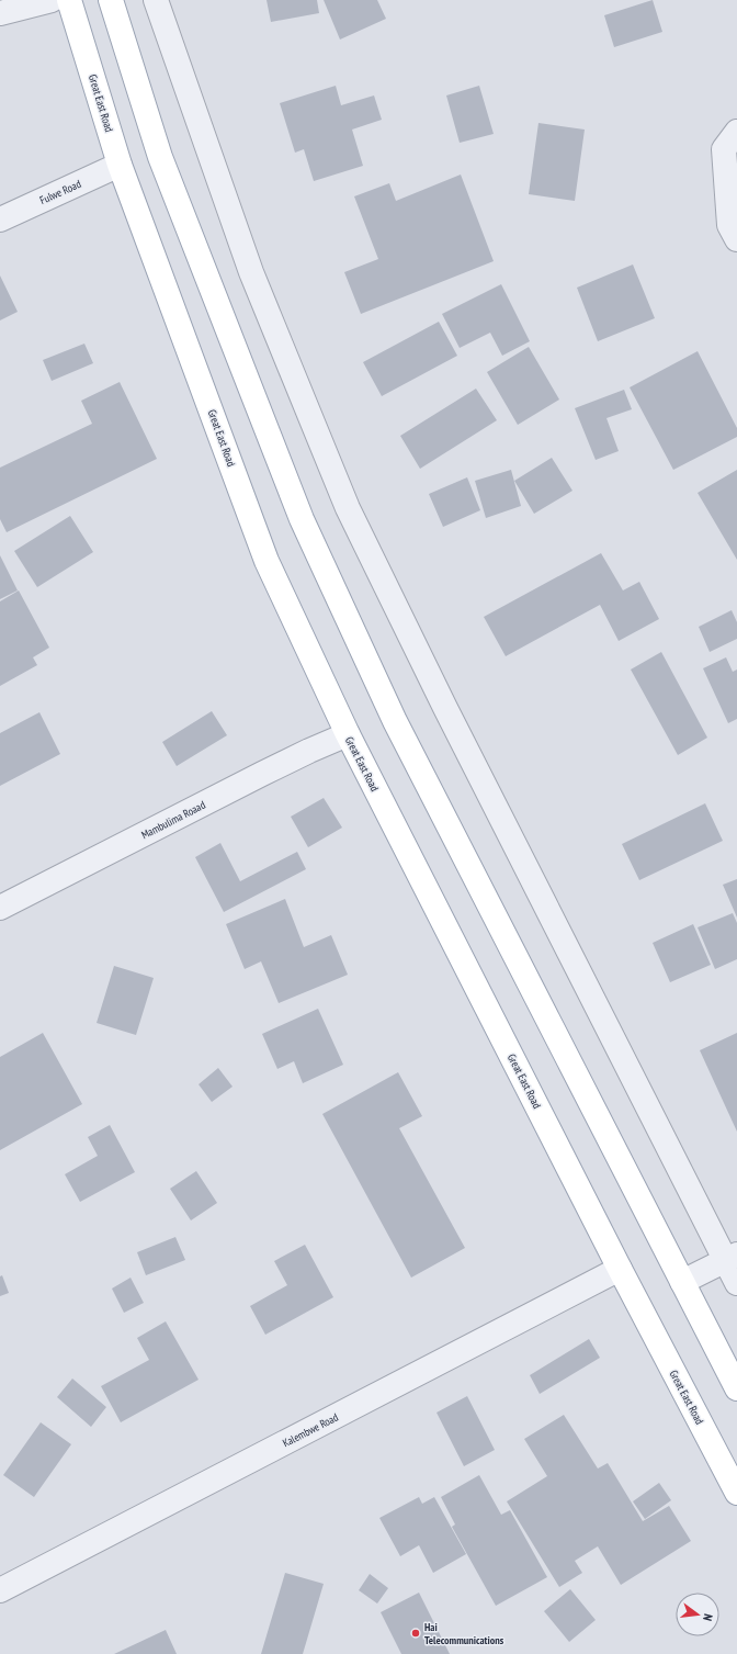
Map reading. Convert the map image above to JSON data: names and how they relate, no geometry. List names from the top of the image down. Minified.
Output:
{"streets":{"main road":["Great East Road"],"street":["Fulwe Road","Mambulima Roaad","Kalembwe Road"]},"crossings":[["Great East Road","Fulwe Road"],["Great East Road","Mambulima Roaad"],["Great East Road","Kalembwe Road"]],"places":["Hai Telecommunications"],"north":"right"}
